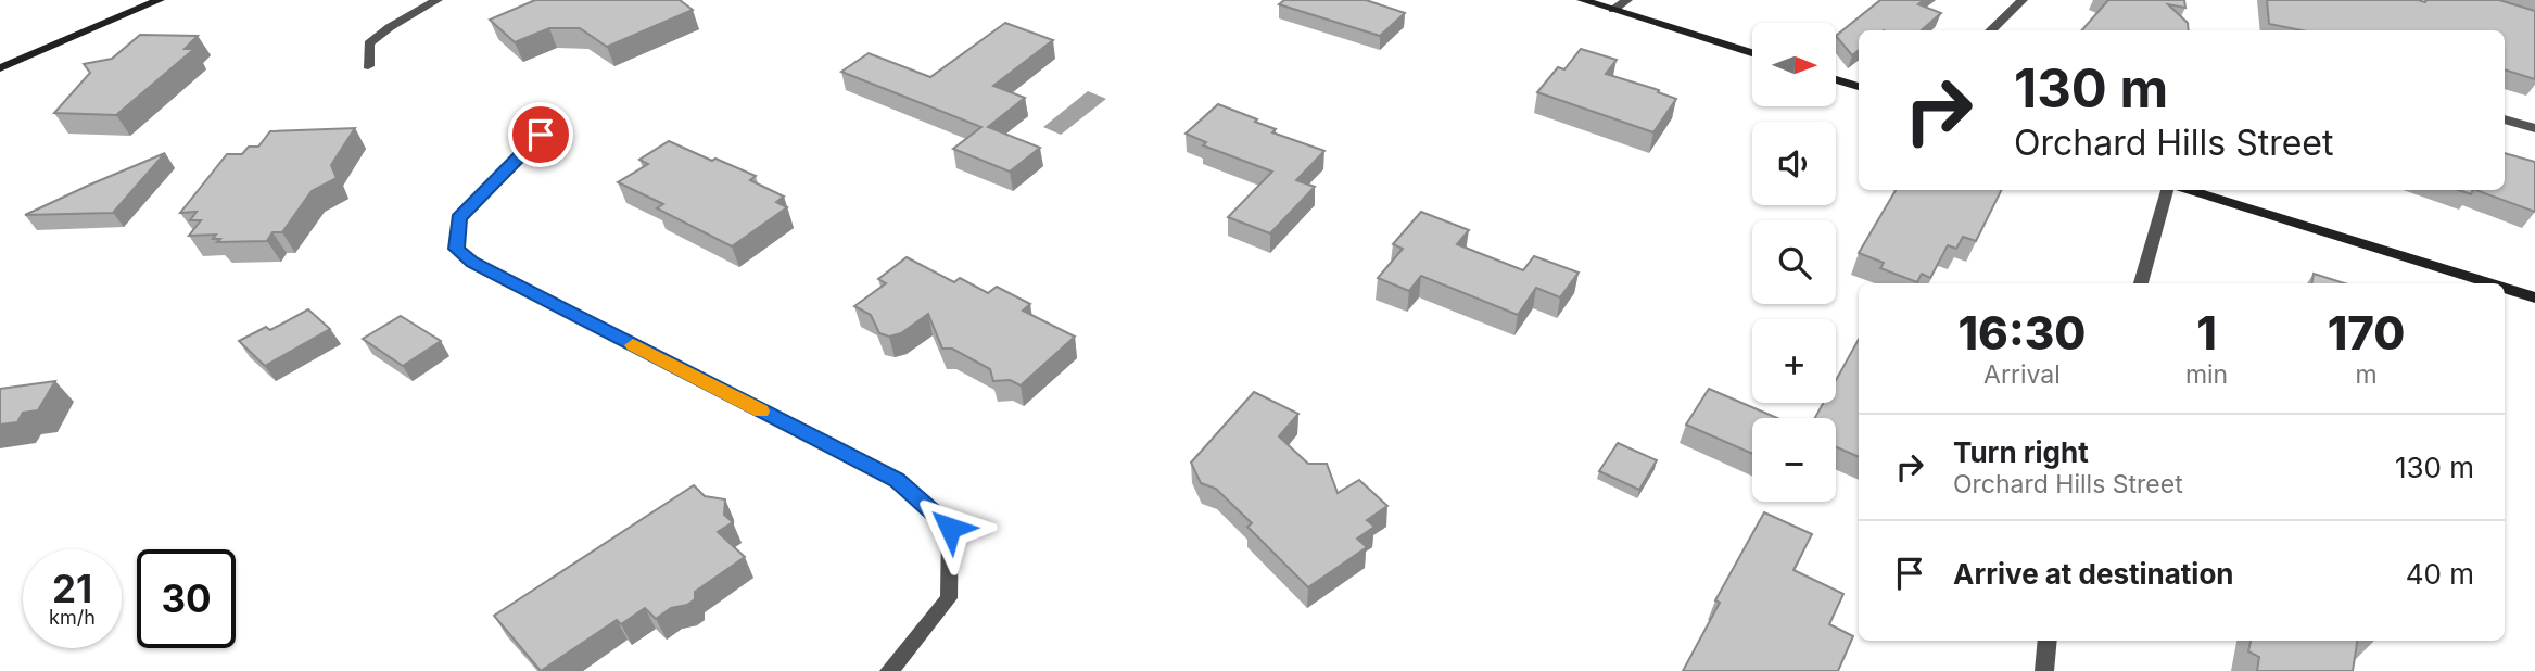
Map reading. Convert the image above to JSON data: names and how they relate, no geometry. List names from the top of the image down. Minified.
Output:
{"north":"right","page":{"map_buttons":["+","−"],"turn":["130 m","Orchard Hills Street"],"eta":["16:30","Arrival","1","min","170","m"],"list":[{"name":"Turn right","note":"Orchard Hills Street","value":"130 m"},{"name":"Arrive at destination","value":"40 m"}],"speed":"21 km/h","limit":"30"}}
